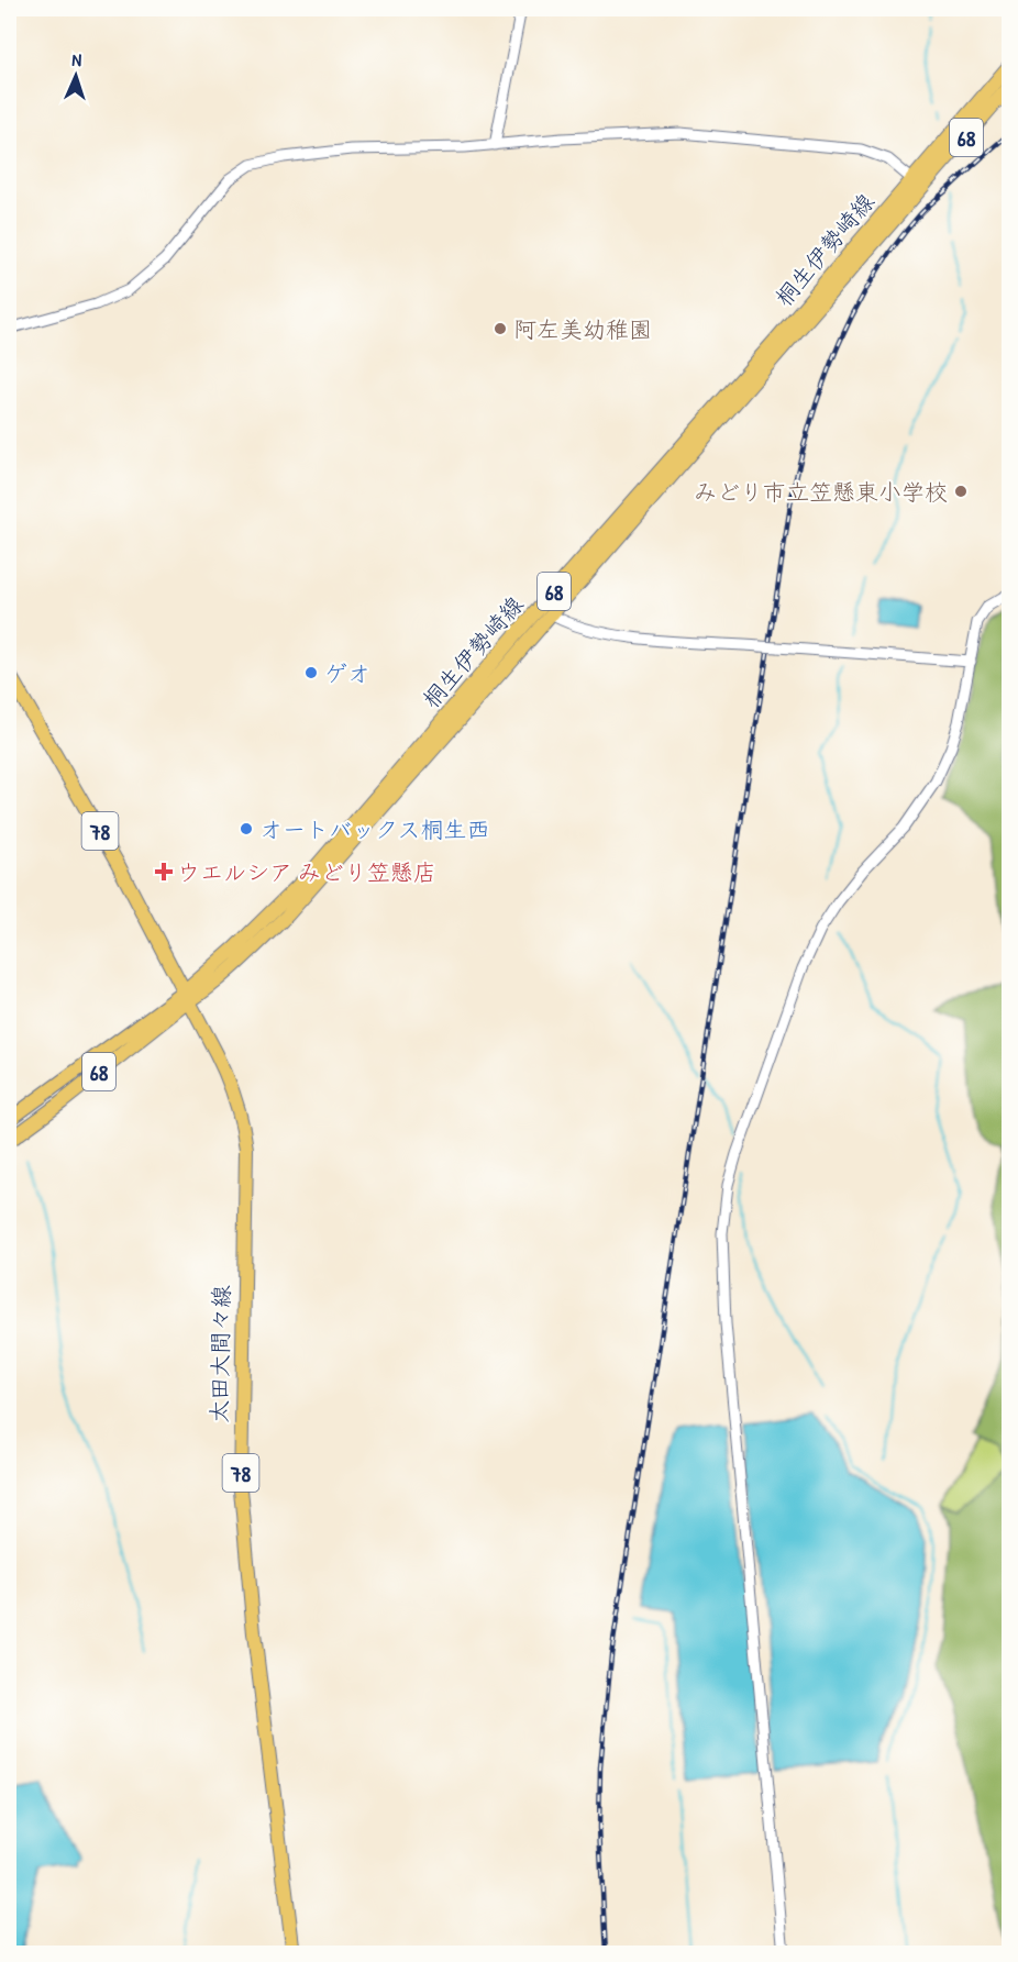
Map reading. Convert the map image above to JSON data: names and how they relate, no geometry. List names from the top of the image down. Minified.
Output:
{"streets":{"main road":["68","桐生伊勢崎線","78","太田大間々線"]},"crossings":[["68","桐生伊勢崎線"],["桐生伊勢崎線","太田大間々線"]],"places":{"other":["阿左美幼稚園","みどり市立笠懸東小学校","ゲオ","オートバックス桐生西"],"health":["ウエルシア みどり笠懸店"]},"north":"top"}
